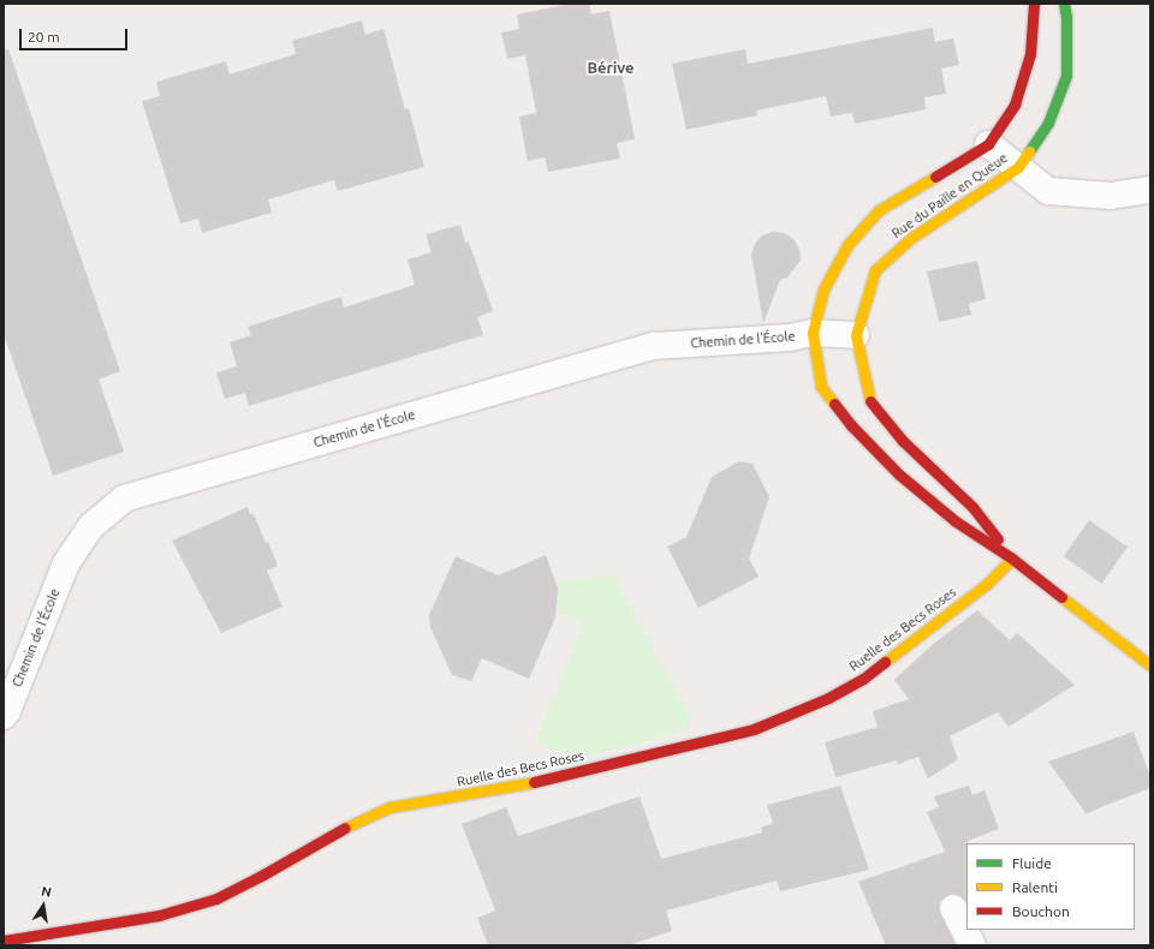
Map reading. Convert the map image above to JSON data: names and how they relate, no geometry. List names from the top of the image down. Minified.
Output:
{"streets":{"main road":["Rue du Paille en Queue","Ruelle des Becs Roses"],"street":["Chemin de l'École"]},"crossings":[["Rue du Paille en Queue","Chemin de l'École"],["Rue du Paille en Queue","Ruelle des Becs Roses"]],"districts":["Bérive"],"legend":["Fluide","Ralenti","Bouchon"],"scale_bar":"20 m","north":"top"}
